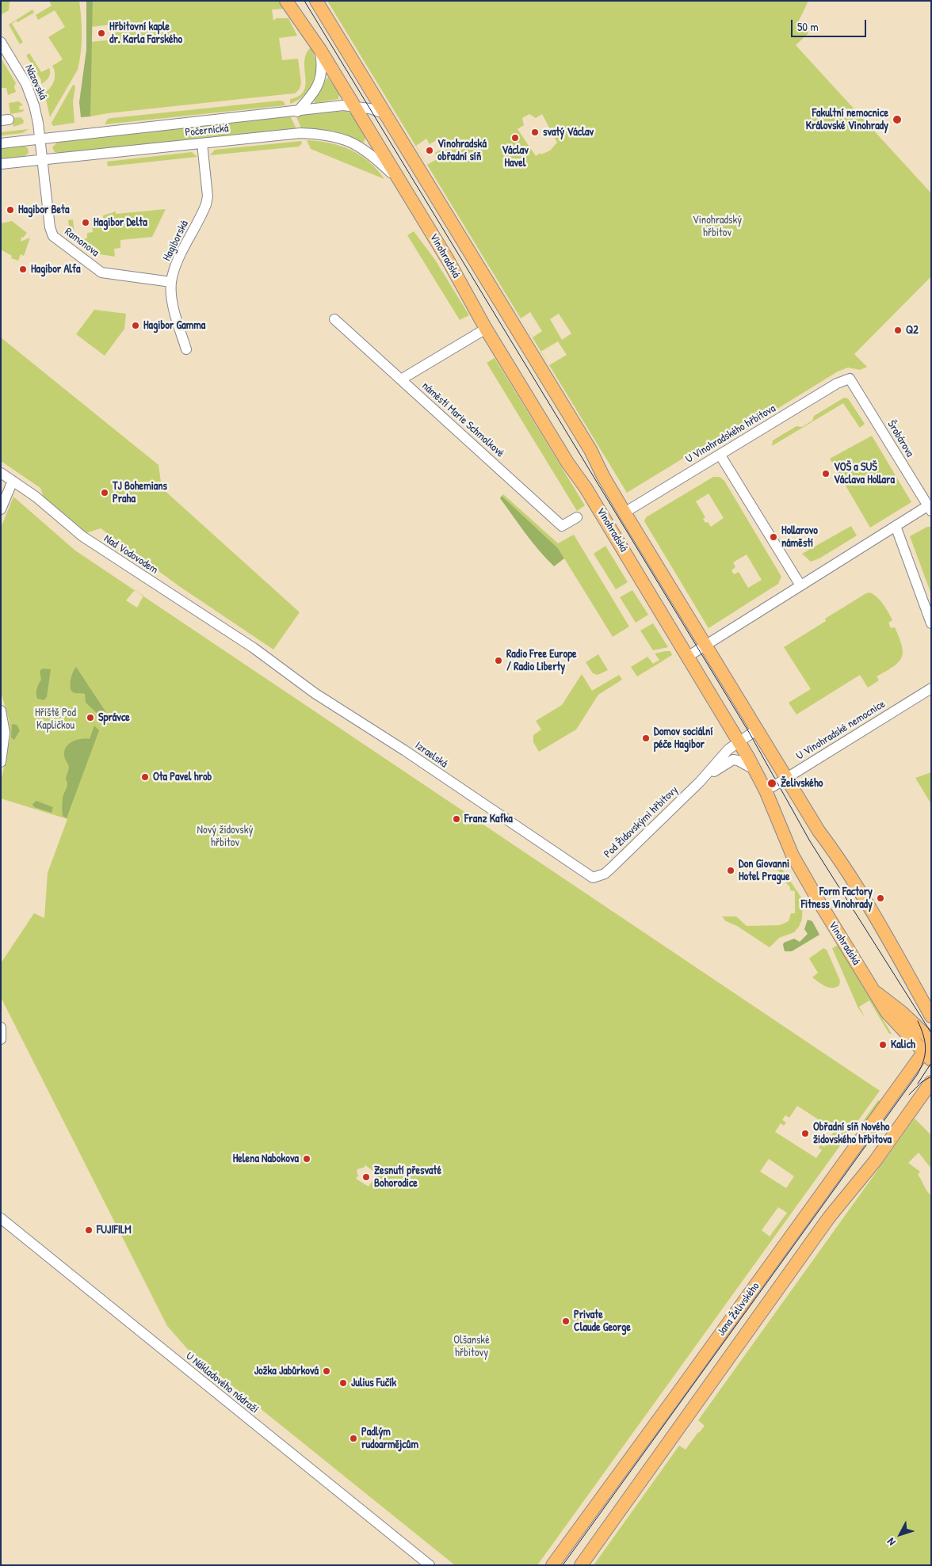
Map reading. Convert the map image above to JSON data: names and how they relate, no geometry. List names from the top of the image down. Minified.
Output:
{"streets":{"main road":["Vinohradská","Jana Želivského"],"street":["Názovská","Počernická","Hagiborská","Ramonova","náměstí Marie Schmolkové","U Vinohradského hřbitova","Šrobárova","Nad Vodovodem","U Vinohradské nemocnice","Izraelská","Pod Židovskými hřbitovy","U Nákladového nádraží"]},"crossings":[["Názovská","Počernická"],["Názovská","Ramonova"],["Počernická","Hagiborská"],["Počernická","Ramonova"],["Počernická","Vinohradská"],["Hagiborská","Ramonova"],["Vinohradská","U Vinohradského hřbitova"],["Vinohradská","U Vinohradské nemocnice"],["Vinohradská","Pod Židovskými hřbitovy"],["Vinohradská","Jana Želivského"],["U Vinohradského hřbitova","Šrobárova"],["Nad Vodovodem","Izraelská"],["Izraelská","Pod Židovskými hřbitovy"]],"parks":["Vinohradský hřbitov","Hříště Pod Kapličkou","Nový židovský hřbitov","Olšanské hřbitovy"],"places":["Hřbitovní kaple dr. Karla Farského","Fakultní nemocnice Královské Vinohrady","svatý Václav","Václav Havel","Vinohradská obřadní síň","Hagibor Beta","Hagibor Delta","Hagibor Alfa","Hagibor Gamma","Q2","VOŠ a SUŠ Václava Hollara","TJ Bohemians Praha","Hollarovo náměstí","Radio Free Europe / Radio Liberty","Správce","Domov sociální péče Hagibor","Ota Pavel hrob","Želivského","Franz Kafka","Don Giovanni Hotel Prague","Form Factory Fitness Vinohrady","Kalich","Obřadní síň Nového židovského hřbitova","Helena Nabokova","Zesnutí přesvaté Bohorodice","FUJIFILM","Private Claude George","Jožka Jabůrková","Julius Fučík","Padlým rudoarmějcům"],"scale_bar":"50 m","north":"bottom left"}
